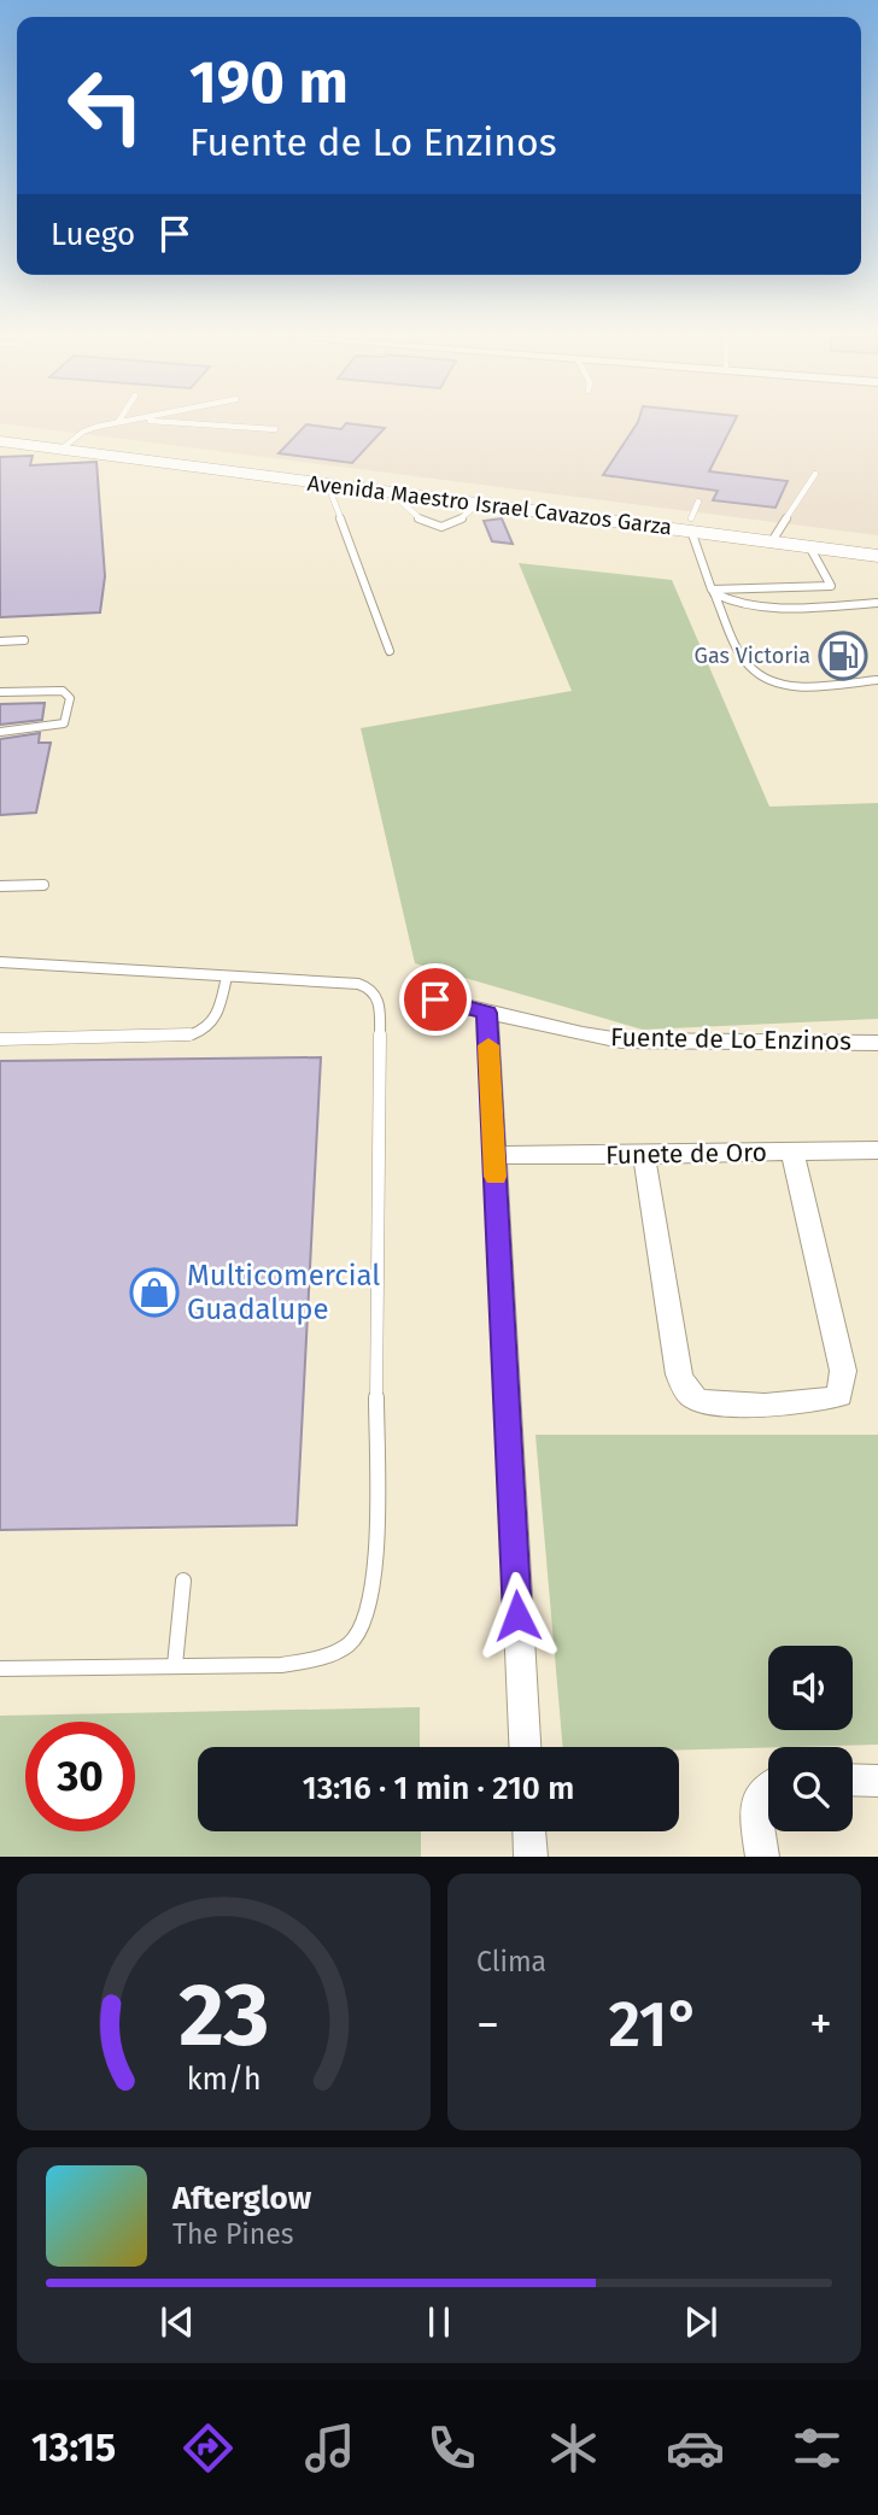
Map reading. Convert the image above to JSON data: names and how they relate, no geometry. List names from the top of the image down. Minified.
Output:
{"streets":{"main road":["Avenida Maestro Israel Cavazos Garza"],"street":["Fuente de Lo Enzinos","Funete de Oro"]},"places":{"fuel station":["Gas Victoria"],"shop":["Multicomercial Guadalupe"]},"page":{"turn":["190 m","Fuente de Lo Enzinos"],"then":"Luego","limit":"30","trip":"13:16 · 1 min · 210 m","tile":"Clima","heat":["−","21°","+"],"song":["Afterglow","The Pines"],"tabs":"13:15","gauge":["23","km/h"]}}
